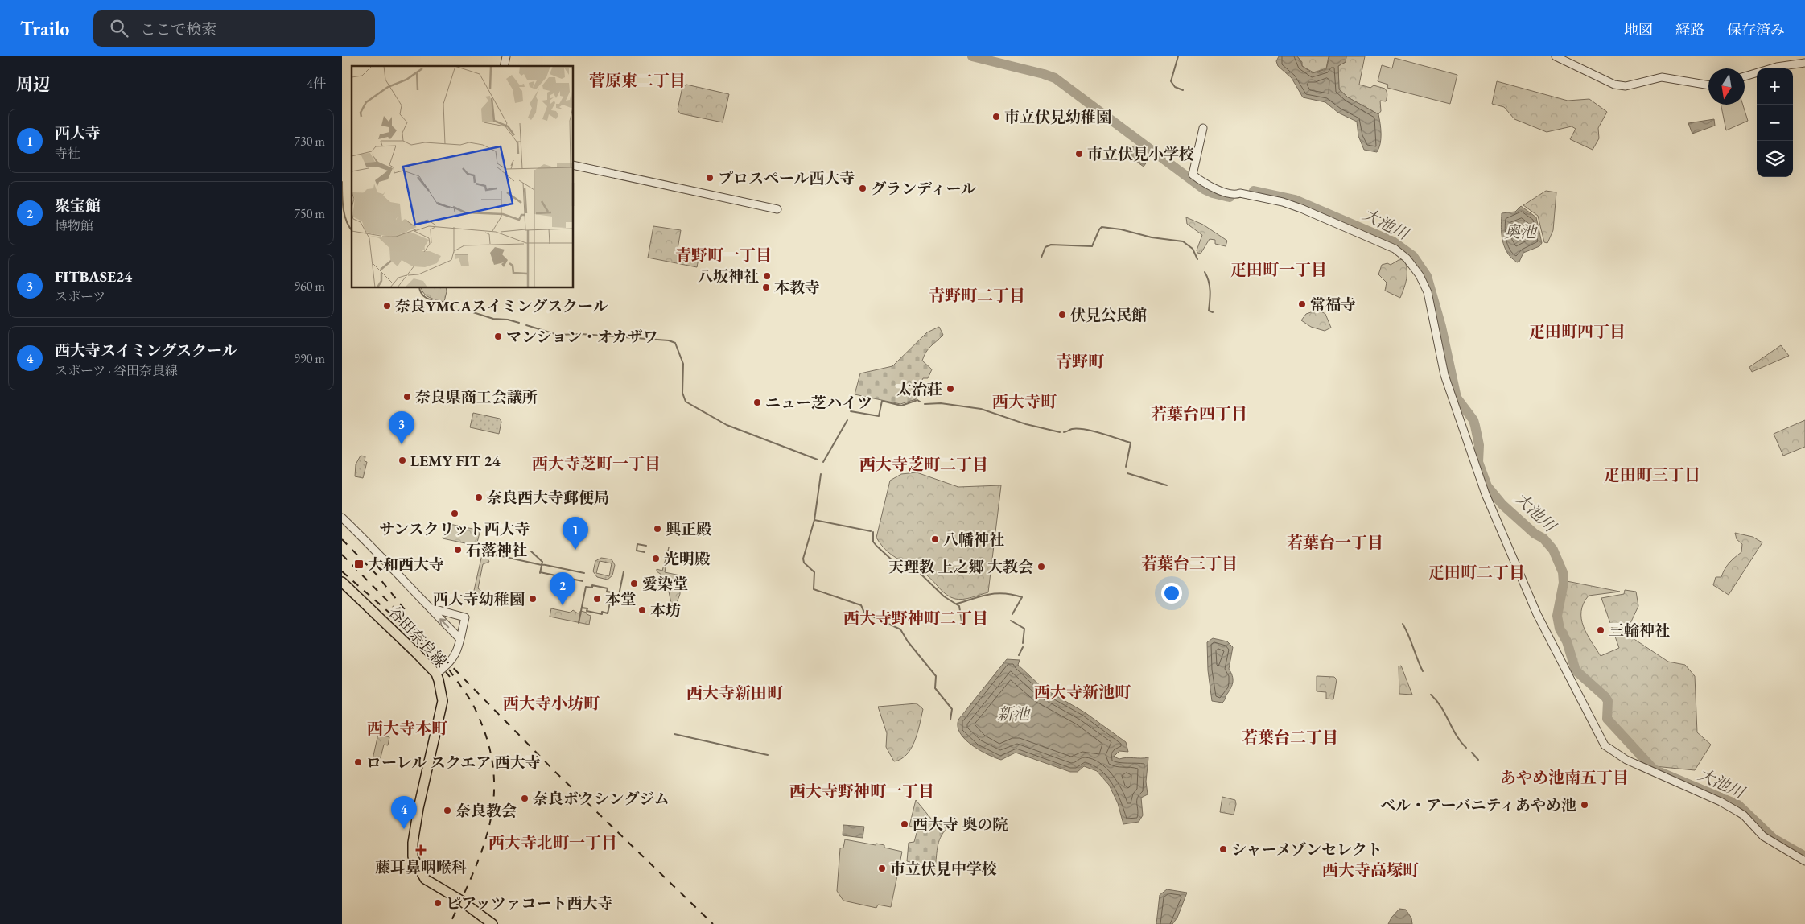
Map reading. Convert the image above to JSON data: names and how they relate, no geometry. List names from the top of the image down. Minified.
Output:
{"streets":{"main road":["谷田奈良線"]},"districts":["菅原東二丁目","青野町一丁目","疋田町一丁目","青野町二丁目","疋田町四丁目","青野町","西大寺町","若葉台四丁目","西大寺芝町一丁目","西大寺芝町二丁目","疋田町三丁目","若葉台一丁目","若葉台三丁目","疋田町二丁目","西大寺野神町二丁目","西大寺新池町","西大寺新田町","西大寺小坊町","西大寺本町","若葉台二丁目","あやめ池南五丁目","西大寺野神町一丁目","西大寺北町一丁目","西大寺高塚町"],"water":["大池川","奥池","新池"],"places":{"other":["市立伏見幼稚園","市立伏見小学校","プロスペール西大寺","グランディール","八坂神社","本教寺","常福寺","奈良YMCAスイミングスクール","伏見公民館","マンション・オカザワ","太治荘","奈良県商工会議所","ニュー芝ハイツ","LEMY FIT 24","奈良西大寺郵便局","サンスクリット西大寺","興正殿","八幡神社","石落神社","光明殿","天理教 上之郷 大教会","愛染堂","西大寺幼稚園","本堂","本坊","三輪神社","ローレル スクエア 西大寺","奈良ボクシングジム","ベル・アーバニティあやめ池","奈良教会","西大寺 奥の院","シャーメゾンセレクト","市立伏見中学校","ピアッツァコート西大寺"],"transit":["大和西大寺"],"health":["藤耳鼻咽喉科"]},"north":"bottom","page":{"header":"Trailo","search":"ここで検索","nav":["地図","経路","保存済み"],"heading":["周辺","4件"],"map_buttons":["+","−"],"list":[{"mark":"1","name":"西大寺","note":"寺社","value":"730 m"},{"mark":"2","name":"聚宝館","note":"博物館","value":"750 m"},{"mark":"3","name":"FITBASE24","note":"スポーツ","value":"960 m"},{"mark":"4","name":"西大寺スイミングスクール","note":"スポーツ · 谷田奈良線","value":"990 m"}],"pins":["3","1","2","4"]}}
